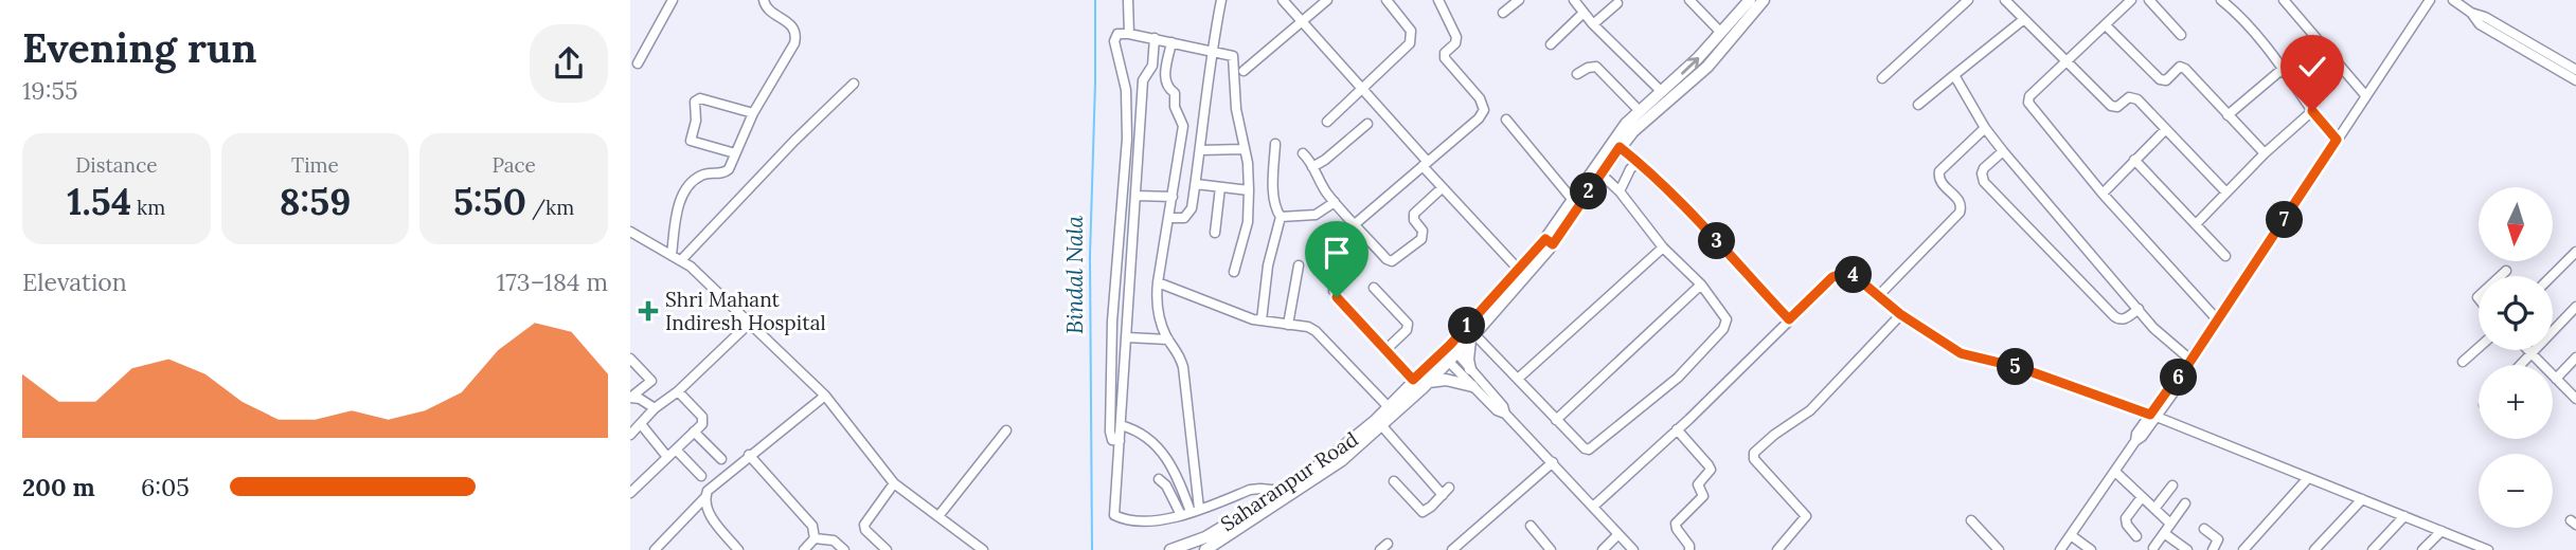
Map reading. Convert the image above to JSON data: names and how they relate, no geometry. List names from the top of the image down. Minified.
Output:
{"streets":{"main road":["Saharanpur Road"]},"water":["Bindal Nala"],"places":{"health":["Shri Mahant Indiresh Hospital"]},"north":"bottom","page":{"heading":["Evening run","19:55"],"stats":[["Distance","1.54 km"],["Time","8:59"],["Pace","5:50 /km"]],"pins":["2","7","3","4","1","5","6"],"map_buttons":["+","−"],"chart":["Elevation","173–184 m"],"list":[{"name":"200 m","note":"6:05"}]}}
